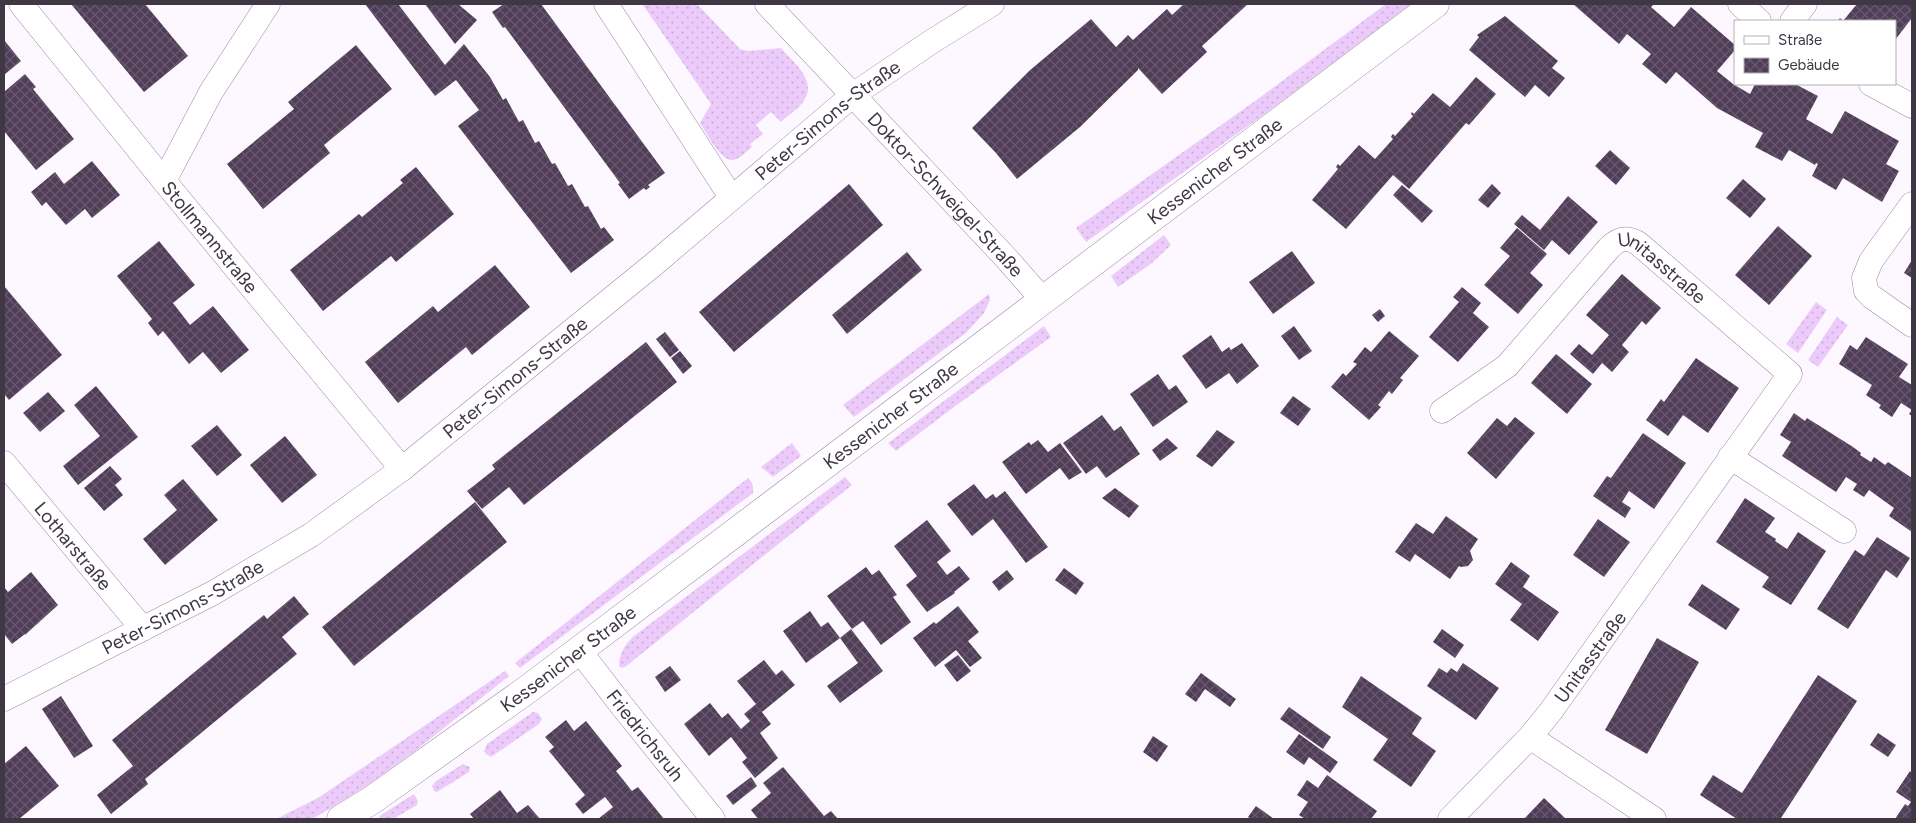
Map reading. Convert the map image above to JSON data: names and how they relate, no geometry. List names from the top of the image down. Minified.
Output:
{"streets":{"main road":["Kessenicher Straße"],"street":["Peter-Simons-Straße","Doktor-Schweigel-Straße","Stollmannstraße","Unitasstraße","Lotharstraße","Friedrichsruh"]},"crossings":[["Peter-Simons-Straße","Doktor-Schweigel-Straße"],["Peter-Simons-Straße","Stollmannstraße"],["Peter-Simons-Straße","Lotharstraße"],["Kessenicher Straße","Doktor-Schweigel-Straße"],["Kessenicher Straße","Friedrichsruh"]],"legend":["Straße","Gebäude"]}
